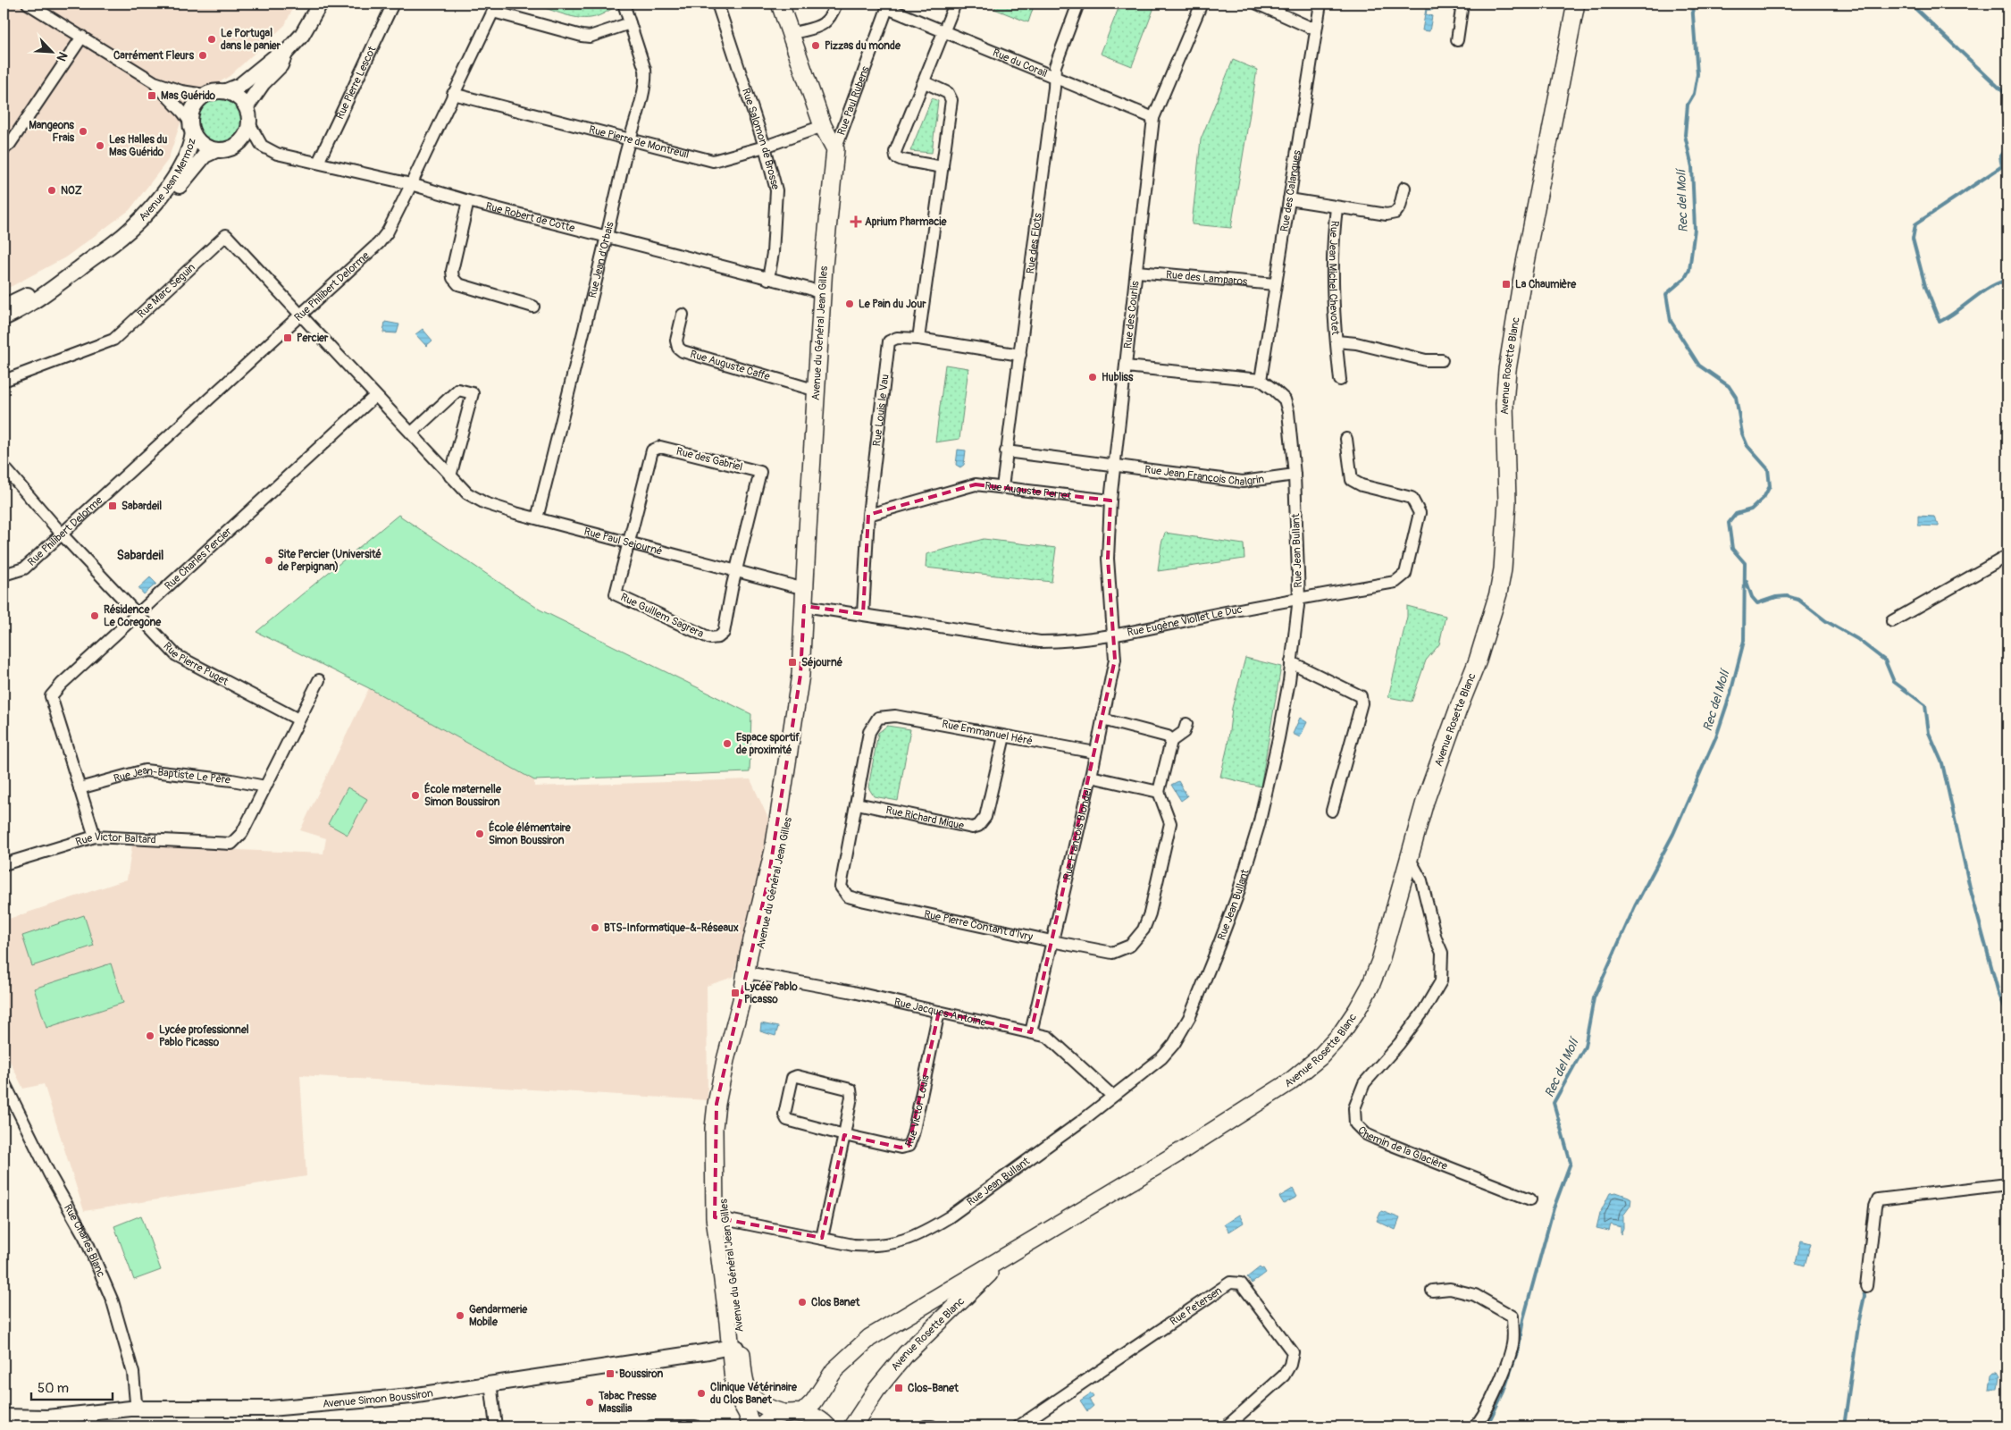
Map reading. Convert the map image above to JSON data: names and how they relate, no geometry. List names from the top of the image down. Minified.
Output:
{"streets":{"main road":["Avenue du Général Jean Gilles","Avenue Rosette Blanc"],"street":["Rue du Corail","Rue Pierre Lescot","Rue Paul Rubens","Rue Salomon de Brosse","Rue Pierre de Montreuil","Avenue Jean Mermoz","Rue des Calanques","Rue Robert de Cotte","Rue des Flots","Rue Jean d'Orbais","Rue Jean Michel Chevotet","Rue des Lamparos","Rue Philibert Delorme","Rue Marc Seguin","Rue des Courlis","Rue Auguste Caffe","Rue Louis le Vau","Rue des Gabriel","Rue Jean François Chalgrin","Rue Auguste Perret","Rue Paul Sejourné","Rue Jean Bullant","Rue Charles Percier","Rue Guillem Sagrera","Rue Eugène Viollet Le Duc","Rue Pierre Puget","Rue Emmanuel Héré","Rue Jean-Baptiste Le Père","Rue Richard Mique","Rue François Blondel","Rue Victor Baltard","Rue Pierre Contant d'Ivry","Rue Jacques Antoine","Rue Victor Louis","Chemin de la Glacière","Rue Charles Blanc","Rue Petersen","Avenue Simon Boussiron"]},"crossings":[["Rue du Corail","Rue Paul Rubens"],["Rue du Corail","Rue des Flots"],["Rue du Corail","Rue des Courlis"],["Rue Pierre Lescot","Rue Robert de Cotte"],["Rue Paul Rubens","Avenue du Général Jean Gilles"],["Rue Salomon de Brosse","Rue Pierre de Montreuil"],["Rue Salomon de Brosse","Rue Robert de Cotte"],["Rue Pierre de Montreuil","Rue Jean d'Orbais"],["Rue Pierre de Montreuil","Rue Philibert Delorme"],["Avenue Jean Mermoz","Rue Robert de Cotte"],["Rue des Calanques","Rue Jean Michel Chevotet"],["Rue des Calanques","Rue des Lamparos"],["Rue des Calanques","Rue Jean Bullant"],["Rue Robert de Cotte","Rue Jean d'Orbais"],["Rue Robert de Cotte","Rue Philibert Delorme"],["Rue Robert de Cotte","Avenue du Général Jean Gilles"],["Rue des Flots","Rue Louis le Vau"],["Rue des Flots","Rue Auguste Perret"],["Rue Jean d'Orbais","Rue Paul Sejourné"],["Rue des Lamparos","Rue des Courlis"],["Rue Philibert Delorme","Rue Marc Seguin"],["Rue Philibert Delorme","Rue Paul Sejourné"],["Rue Philibert Delorme","Rue Pierre Puget"],["Rue Marc Seguin","Rue Paul Sejourné"],["Rue des Courlis","Rue Jean François Chalgrin"],["Rue des Courlis","Rue Auguste Perret"],["Rue des Courlis","Rue Eugène Viollet Le Duc"],["Rue des Courlis","Rue François Blondel"],["Avenue du Général Jean Gilles","Rue Auguste Caffe"],["Avenue du Général Jean Gilles","Avenue Rosette Blanc"],["Avenue du Général Jean Gilles","Rue Paul Sejourné"],["Avenue du Général Jean Gilles","Rue Jean Bullant"],["Avenue du Général Jean Gilles","Rue Eugène Viollet Le Duc"],["Avenue du Général Jean Gilles","Rue Jacques Antoine"],["Avenue du Général Jean Gilles","Avenue Simon Boussiron"],["Avenue Rosette Blanc","Chemin de la Glacière"],["Rue Louis le Vau","Rue Auguste Perret"],["Rue Louis le Vau","Rue Eugène Viollet Le Duc"],["Rue des Gabriel","Rue Paul Sejourné"],["Rue des Gabriel","Rue Guillem Sagrera"],["Rue Jean François Chalgrin","Rue Jean Bullant"],["Rue Paul Sejourné","Rue Charles Percier"],["Rue Paul Sejourné","Rue Guillem Sagrera"],["Rue Jean Bullant","Rue Eugène Viollet Le Duc"],["Rue Jean Bullant","Rue Jacques Antoine"],["Rue Charles Percier","Rue Pierre Puget"],["Rue Charles Percier","Rue Jean-Baptiste Le Père"],["Rue Charles Percier","Rue Victor Baltard"],["Rue Eugène Viollet Le Duc","Rue François Blondel"],["Rue Emmanuel Héré","Rue Richard Mique"],["Rue Emmanuel Héré","Rue François Blondel"],["Rue Emmanuel Héré","Rue Pierre Contant d'Ivry"],["Rue Jean-Baptiste Le Père","Rue Victor Baltard"],["Rue Richard Mique","Rue Pierre Contant d'Ivry"],["Rue François Blondel","Rue Pierre Contant d'Ivry"],["Rue François Blondel","Rue Jacques Antoine"],["Rue Jacques Antoine","Rue Victor Louis"],["Rue Charles Blanc","Avenue Simon Boussiron"]],"districts":["Sabardeil"],"water":["Rec del Molí"],"places":{"other":["Le Portugal dans le panier","Pizzas du monde","Carrément Fleurs","Mangeons Frais","Les Halles du Mas Guérido","NOZ","Le Pain du Jour","Hubliss","Site Percier (Université de Perpignan)","Résidence Le Coregone","Espace sportif de proximité","École maternelle Simon Boussiron","École élémentaire Simon Boussiron","BTS-Informatique-&-Réseaux","Lycée professionnel Pablo Picasso","Clos Banet","Gendarmerie Mobile","Clinique Vétérinaire du Clos Banet","Tabac Presse Massilia"],"transit":["Mas Guérido","La Chaumière","Percier","Sabardeil","Séjourné","Lycée Pablo Picasso","Boussiron","Clos-Banet"],"health":["Aprium Pharmacie"]},"scale_bar":"50 m","north":"bottom right"}
